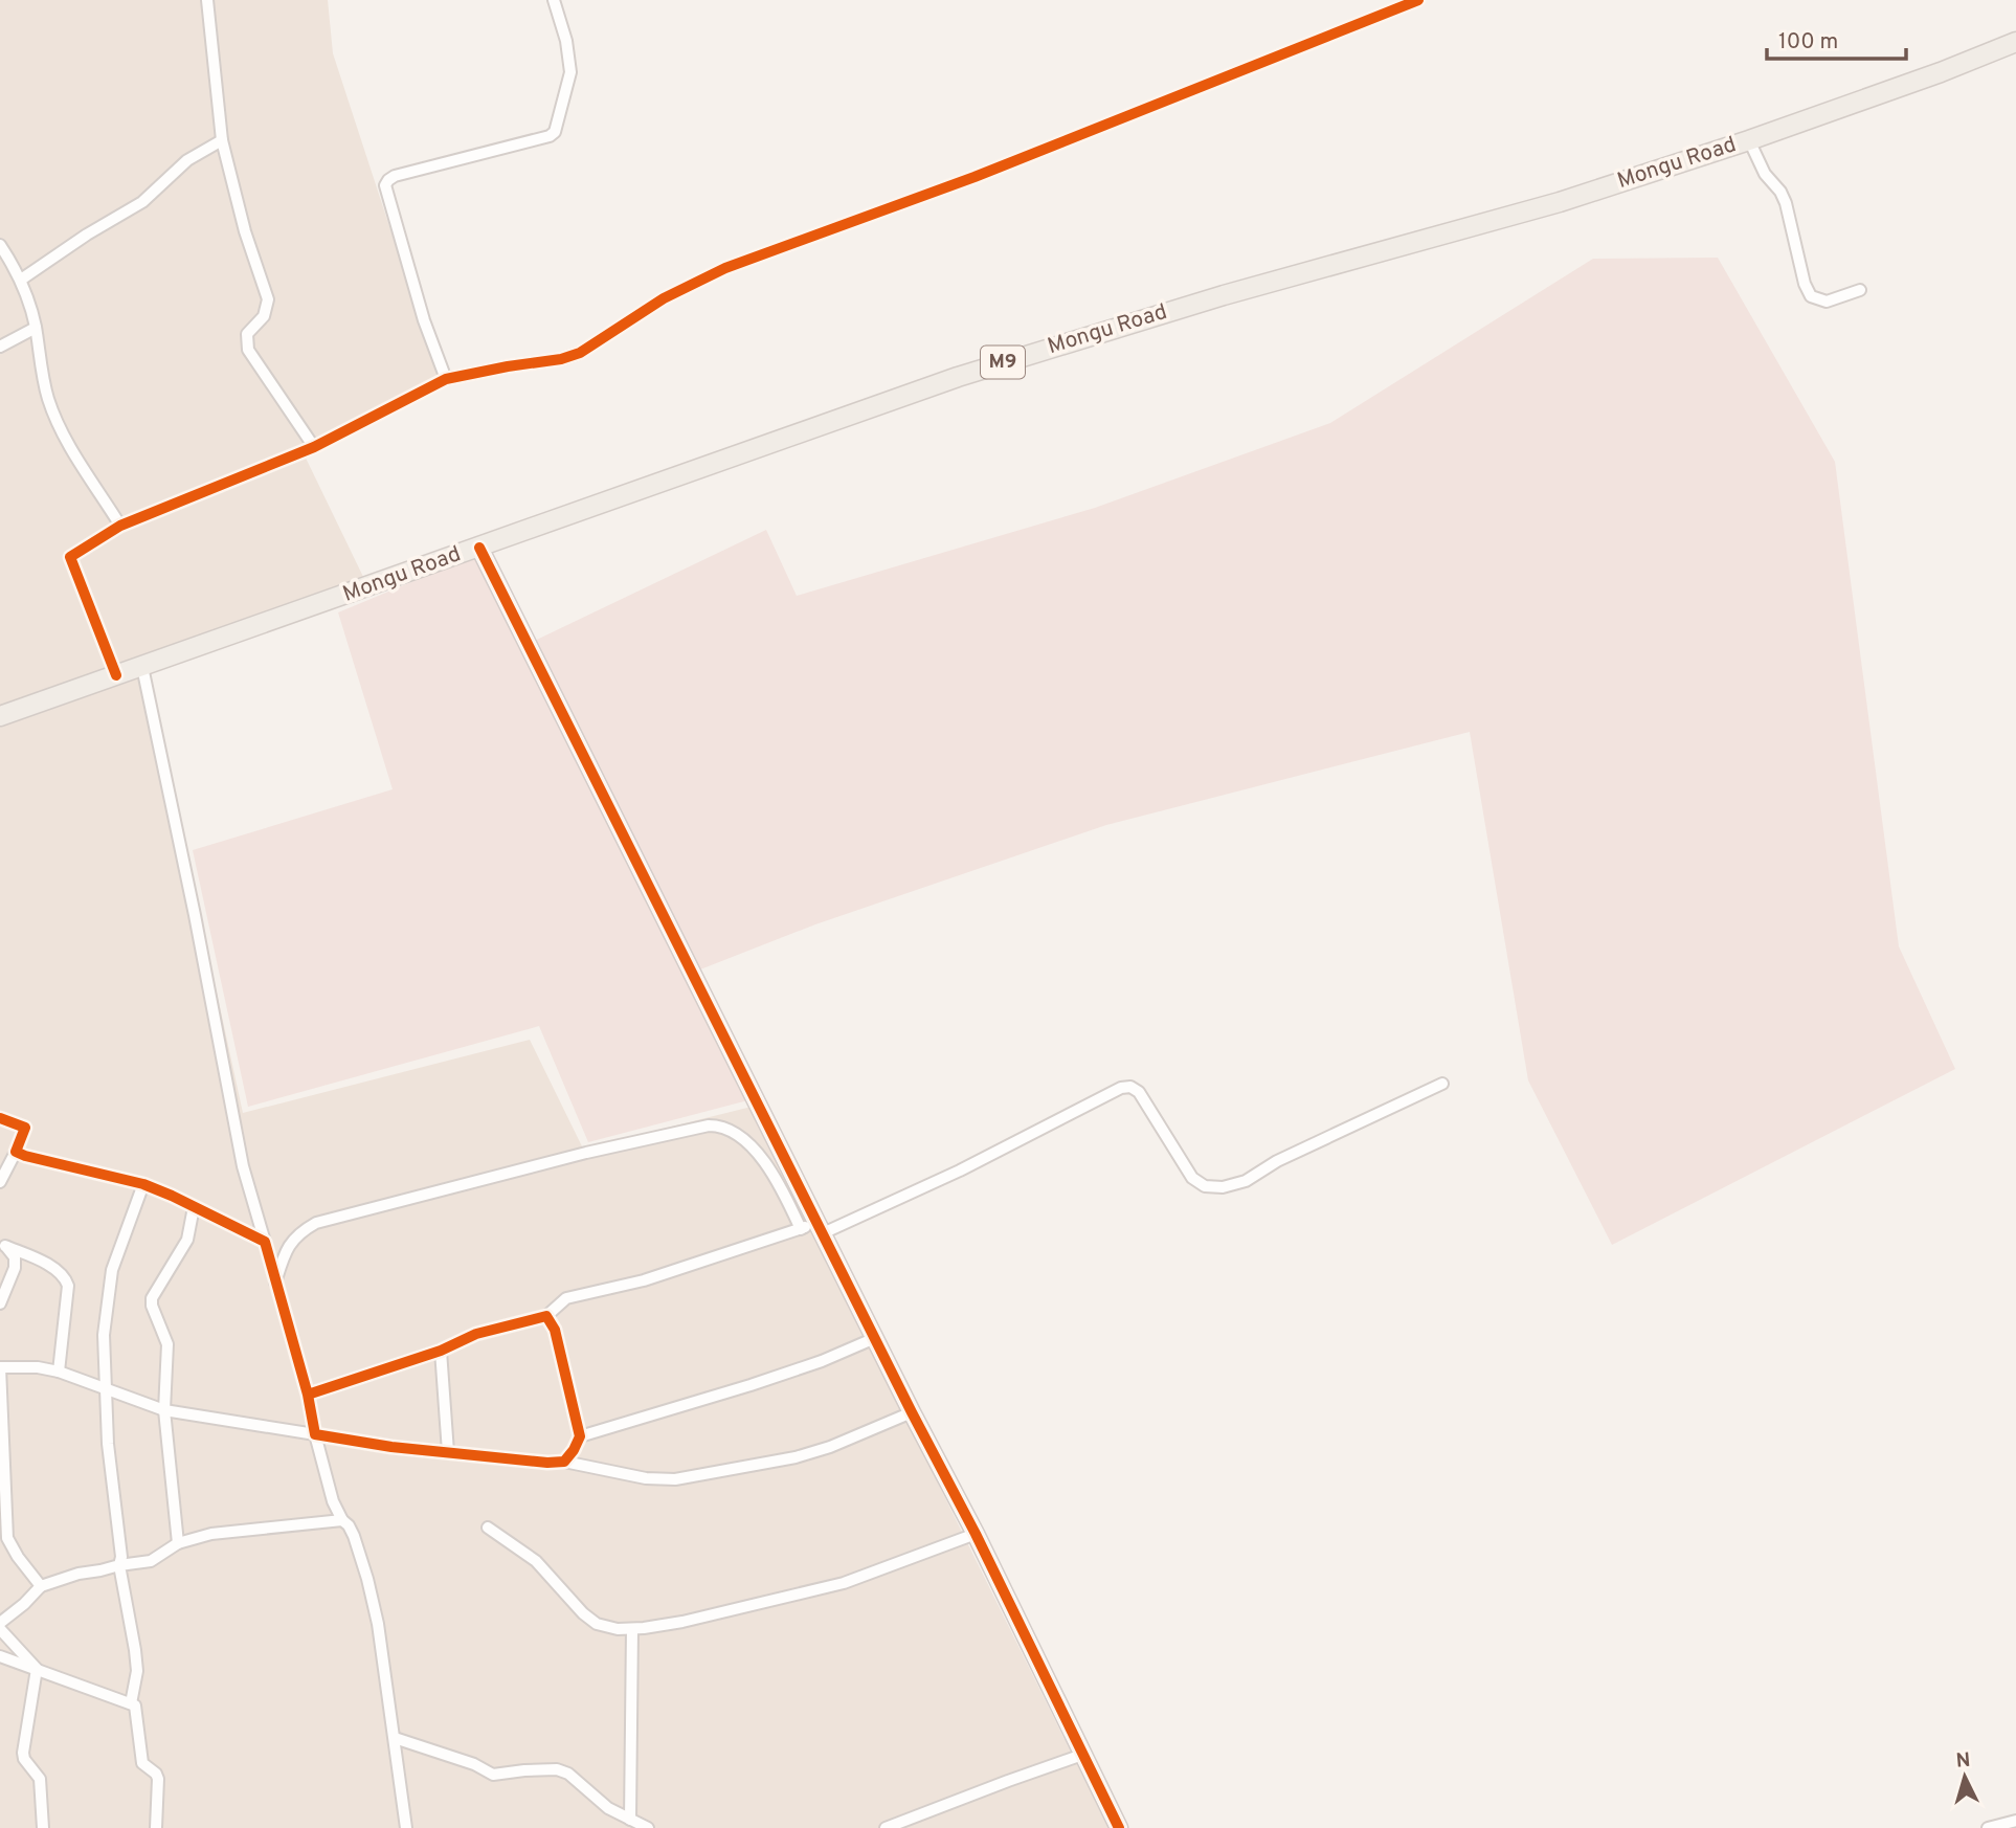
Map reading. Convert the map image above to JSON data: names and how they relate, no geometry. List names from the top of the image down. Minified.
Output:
{"streets":{"main road":["Mongu Road","M9"]},"scale_bar":"100 m","north":"top"}
